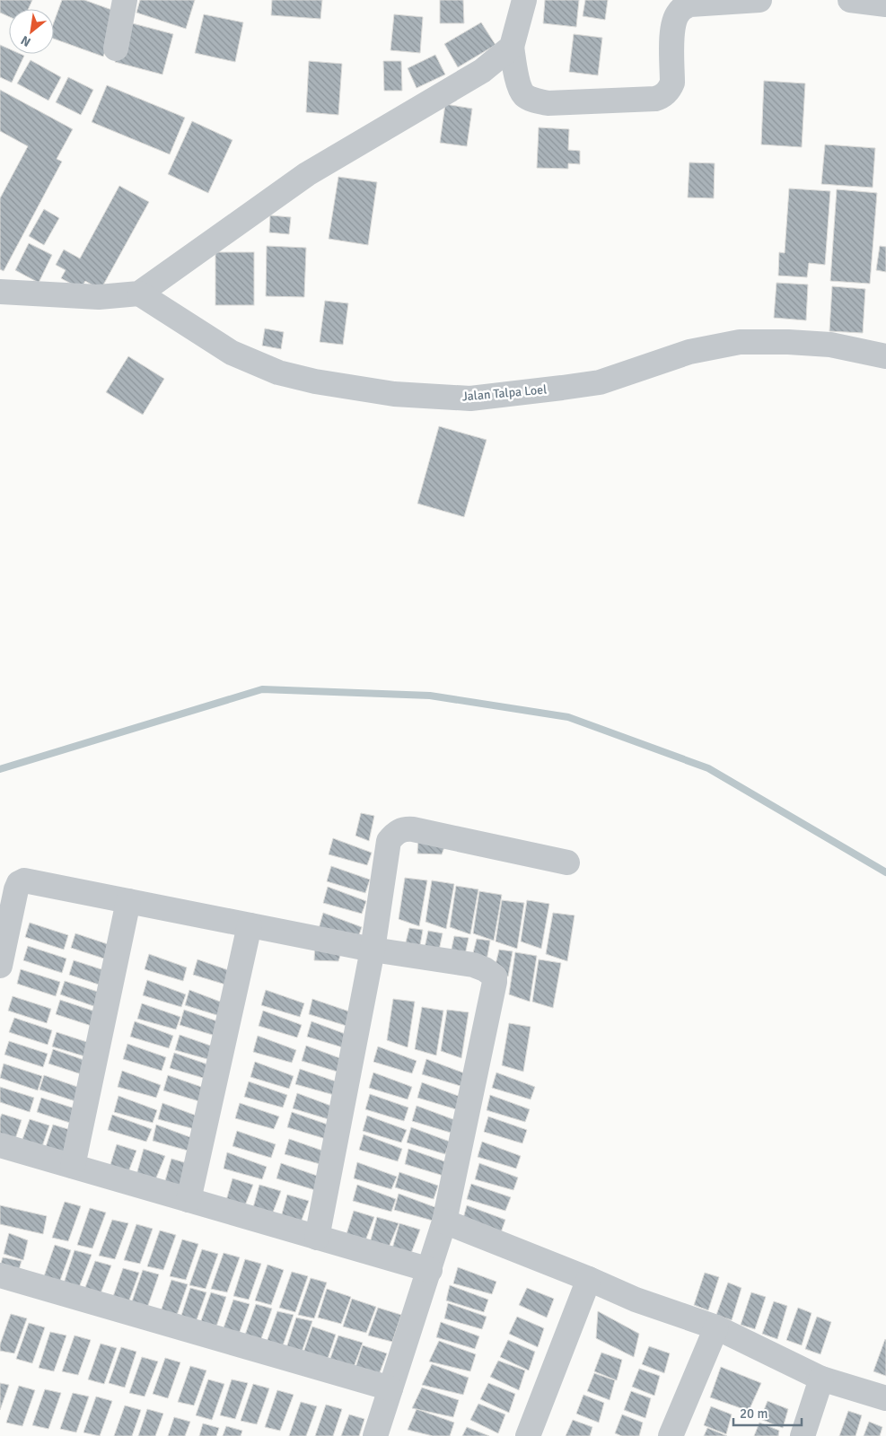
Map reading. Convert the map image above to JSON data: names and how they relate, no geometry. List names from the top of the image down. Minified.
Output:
{"streets":{"street":["Jalan Talpa Loel"]},"scale_bar":"20 m","north":"bottom left"}
